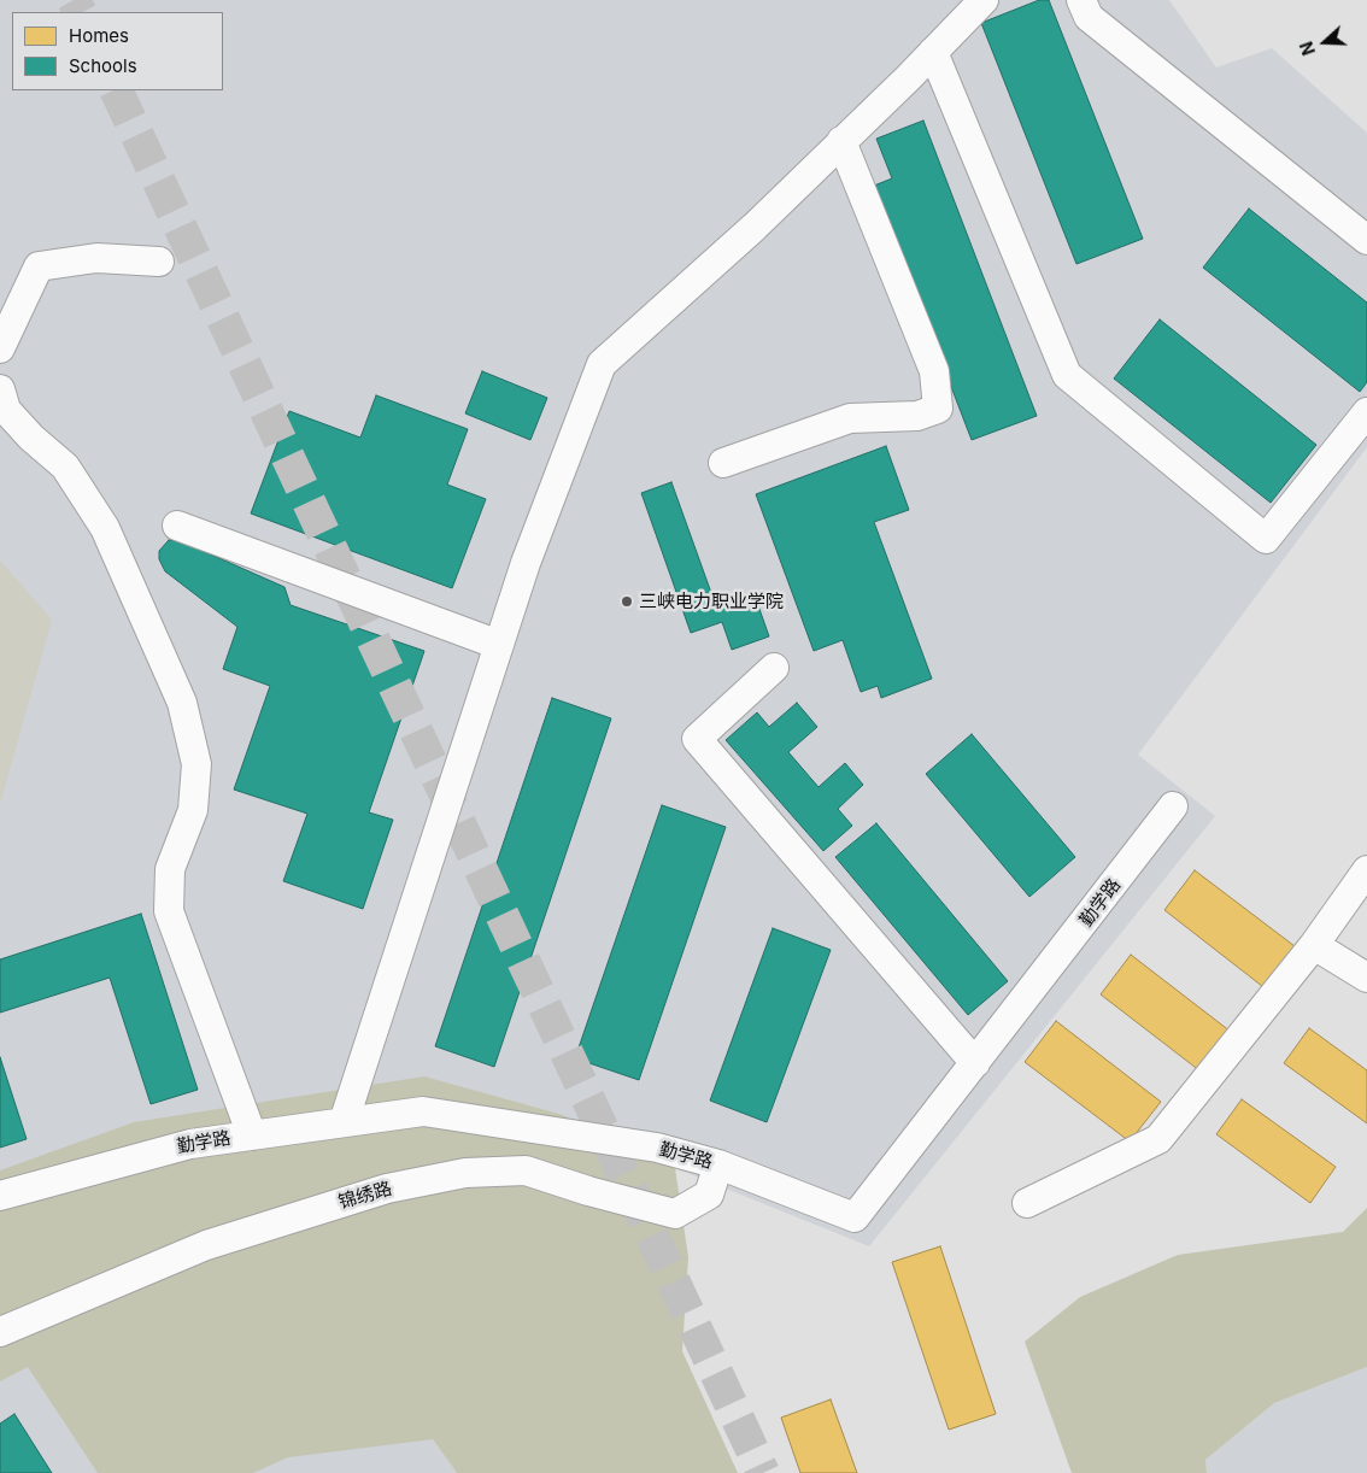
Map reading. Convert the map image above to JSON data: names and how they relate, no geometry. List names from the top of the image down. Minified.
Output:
{"streets":{"street":["勤学路","锦绣路"]},"crossings":[["勤学路","锦绣路"]],"places":["三峡电力职业学院"],"legend":["Homes","Schools"],"north":"left"}
